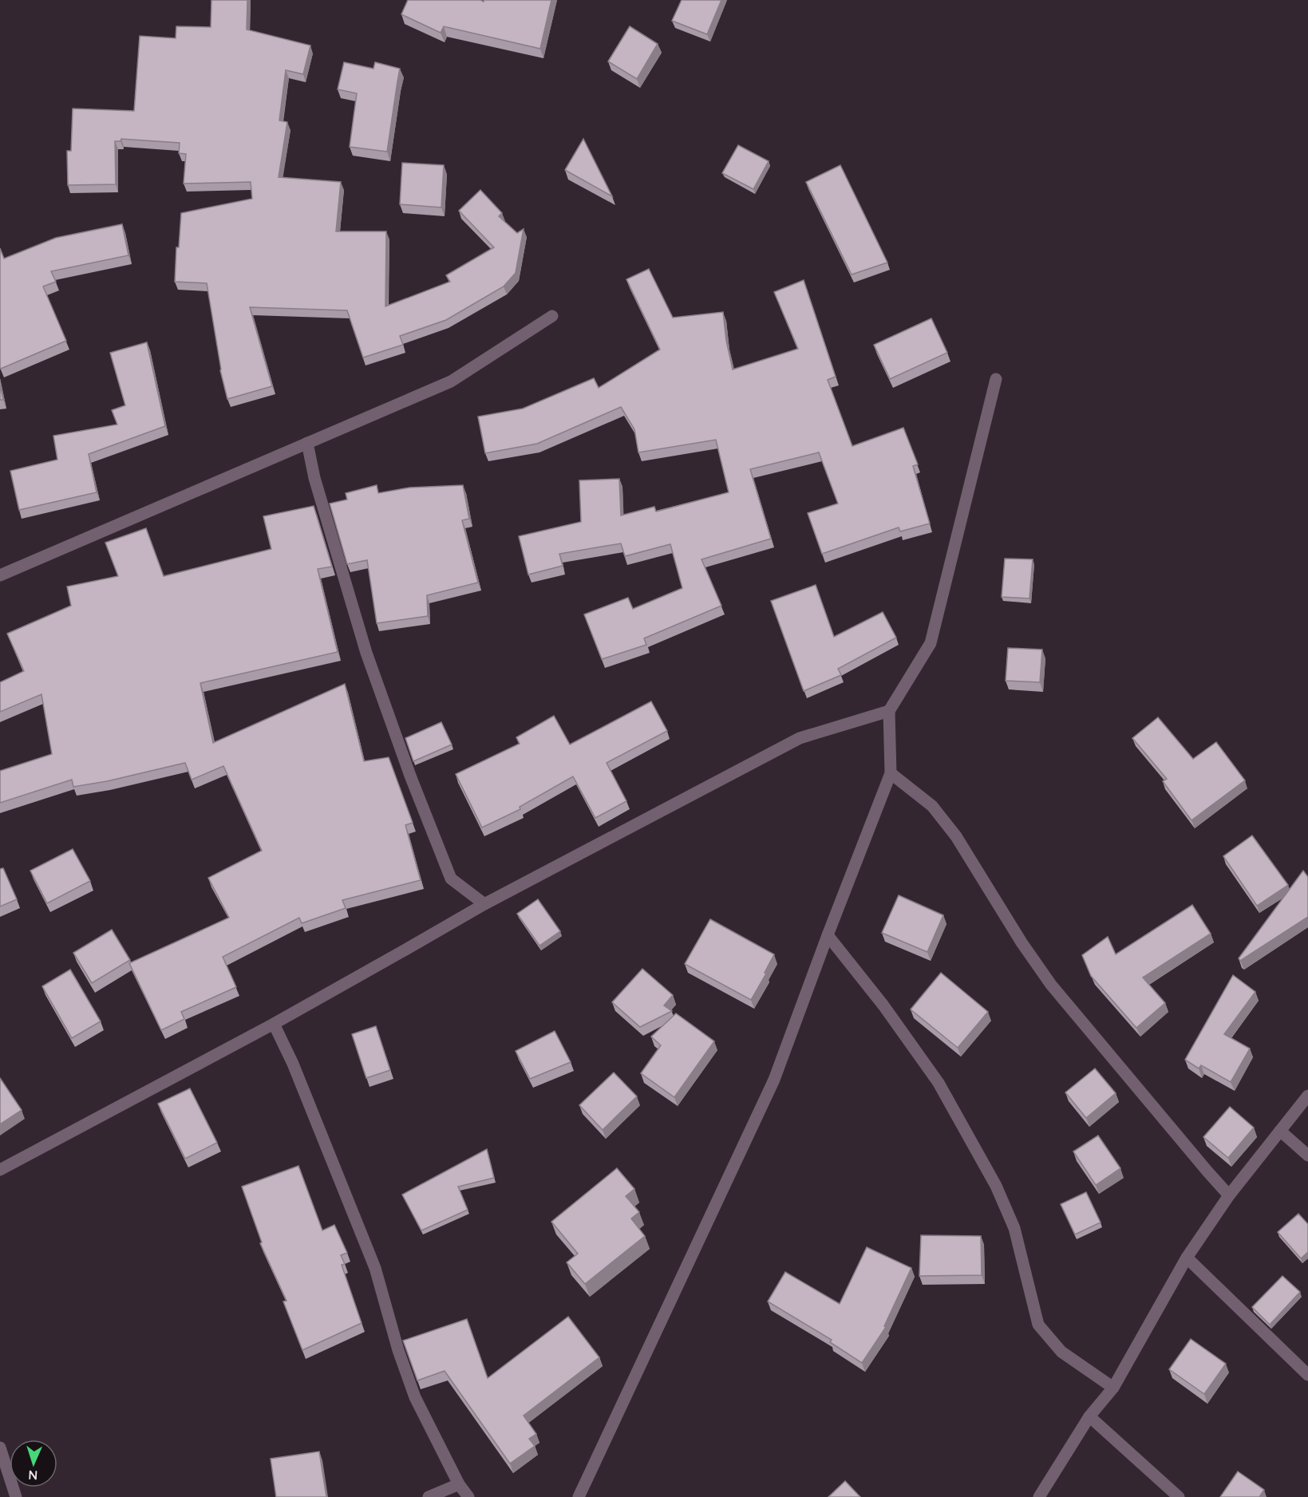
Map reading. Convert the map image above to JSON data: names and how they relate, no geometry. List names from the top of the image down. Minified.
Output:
{"north":"bottom"}
